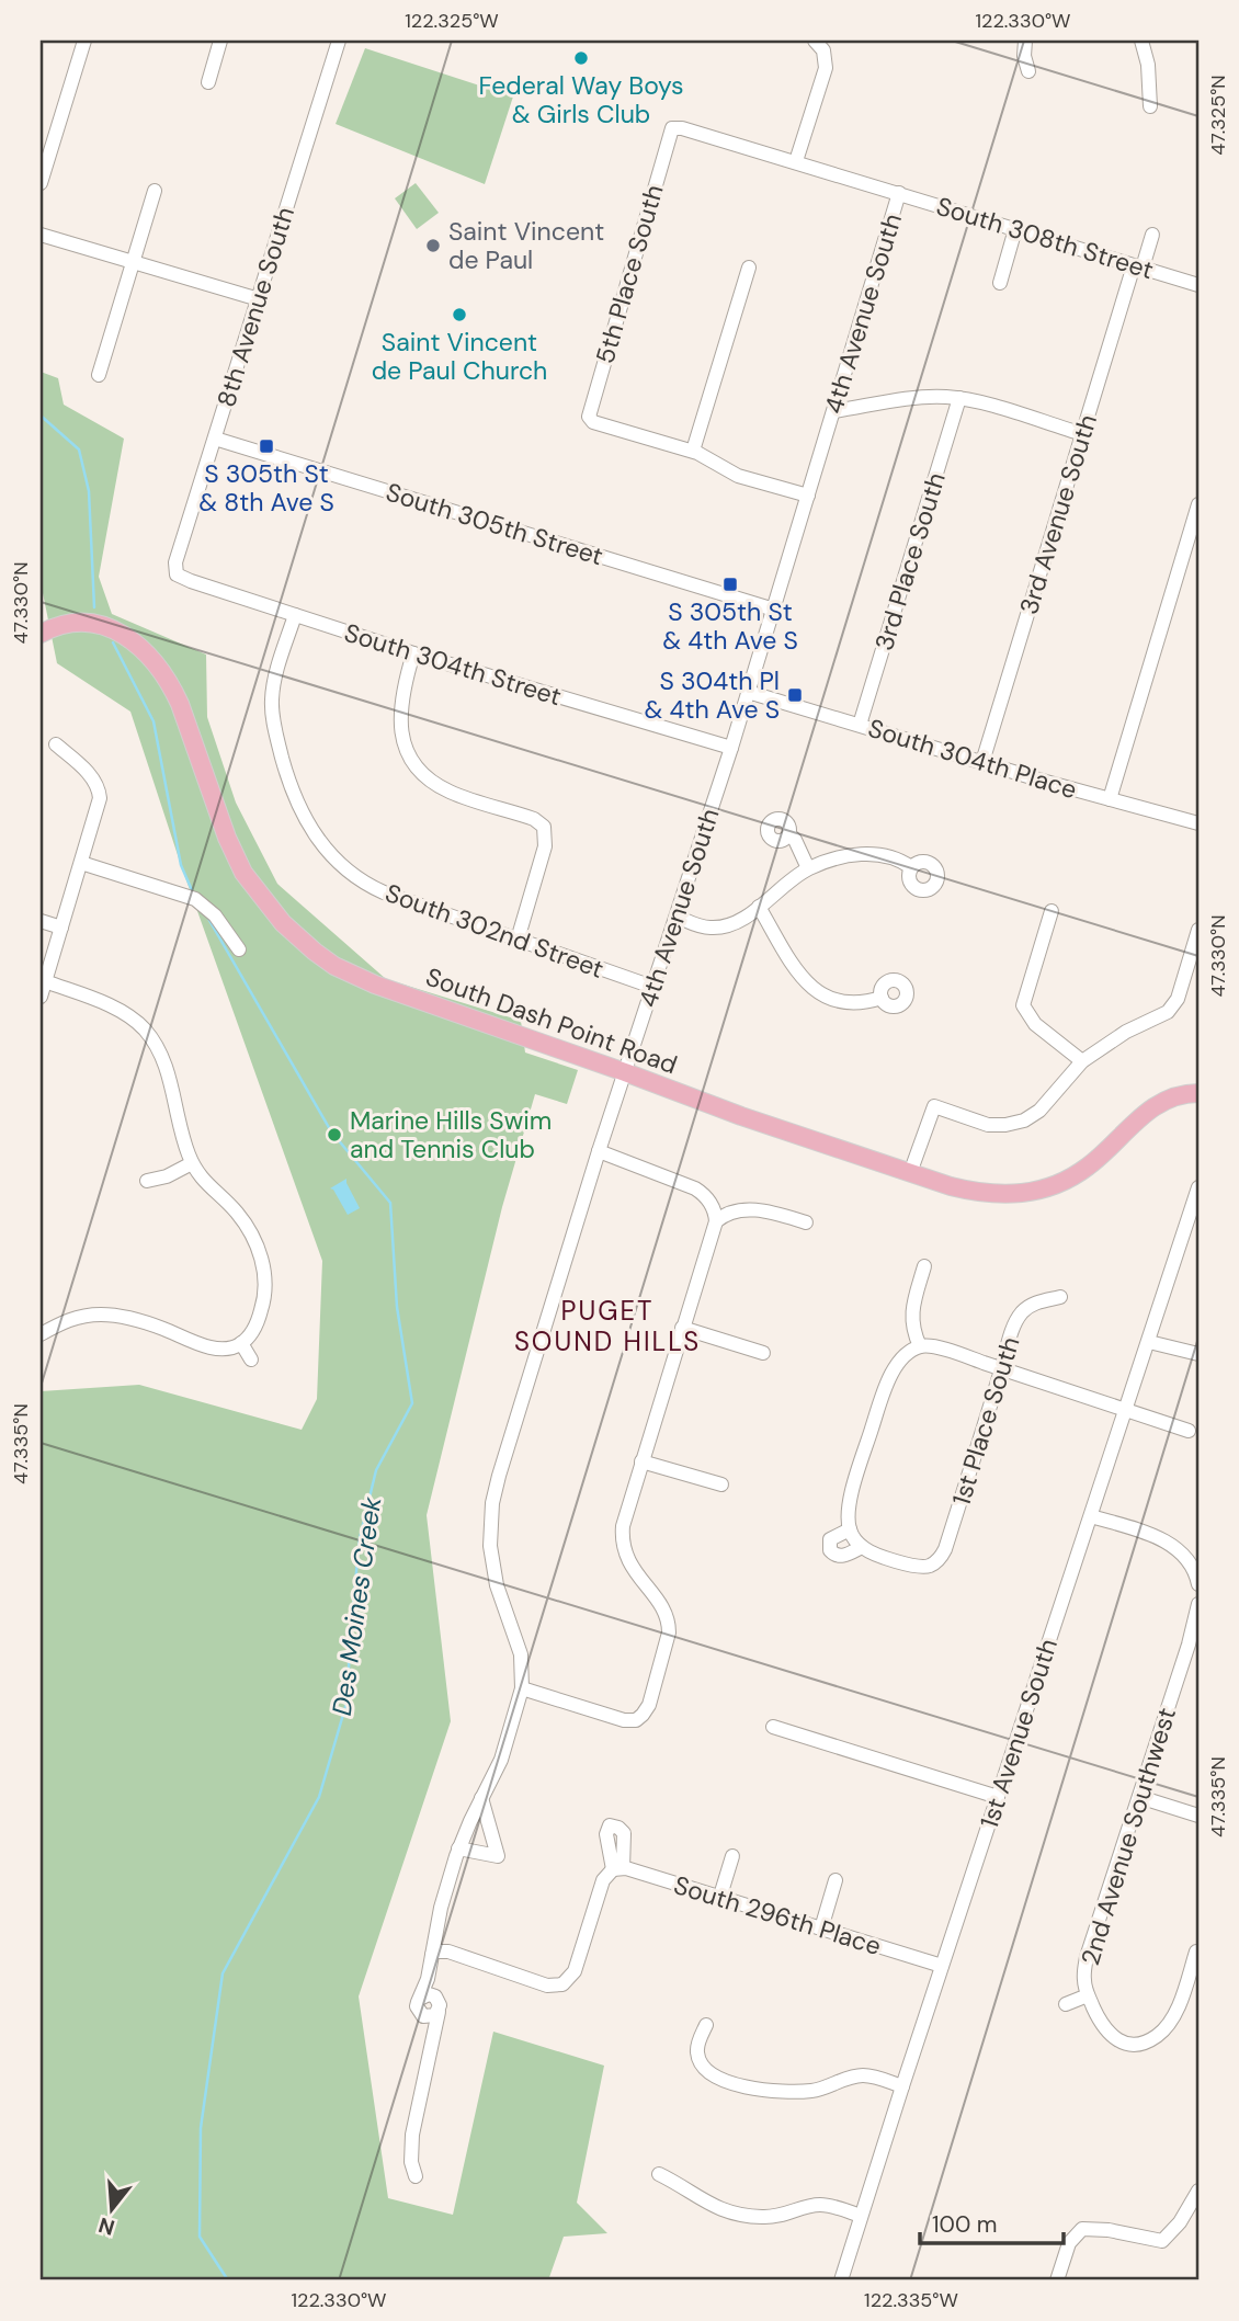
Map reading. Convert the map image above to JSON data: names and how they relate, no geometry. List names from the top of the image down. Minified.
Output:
{"streets":{"main road":["South Dash Point Road"],"street":["South 308th Street","5th Place South","8th Avenue South","4th Avenue South","3rd Avenue South","South 305th Street","3rd Place South","South 304th Street","South 304th Place","South 302nd Street","1st Place South","1st Avenue South","2nd Avenue Southwest","South 296th Place"]},"crossings":[["South 308th Street","5th Place South"],["South 308th Street","4th Avenue South"],["South 308th Street","3rd Avenue South"],["8th Avenue South","South 305th Street"],["8th Avenue South","South 304th Street"],["4th Avenue South","South 305th Street"],["4th Avenue South","South 304th Street"],["4th Avenue South","South 304th Place"],["4th Avenue South","South 302nd Street"],["4th Avenue South","South Dash Point Road"],["4th Avenue South","South 296th Place"],["3rd Avenue South","South 304th Place"],["3rd Place South","South 304th Place"],["South 304th Street","South 302nd Street"],["1st Avenue South","South 296th Place"]],"districts":["PUGET SOUND HILLS"],"water":["Des Moines Creek"],"places":{"other":["Federal Way Boys & Girls Club","Saint Vincent de Paul","Saint Vincent de Paul Church","Marine Hills Swim and Tennis Club"],"transit":["S 305th St & 8th Ave S","S 305th St & 4th Ave S","S 304th Pl & 4th Ave S"]},"scale_bar":"100 m","north":"bottom","coordinates":["122.325°W","122.330°W","47.325°N","47.330°N","47.335°N","122.335°W"]}
